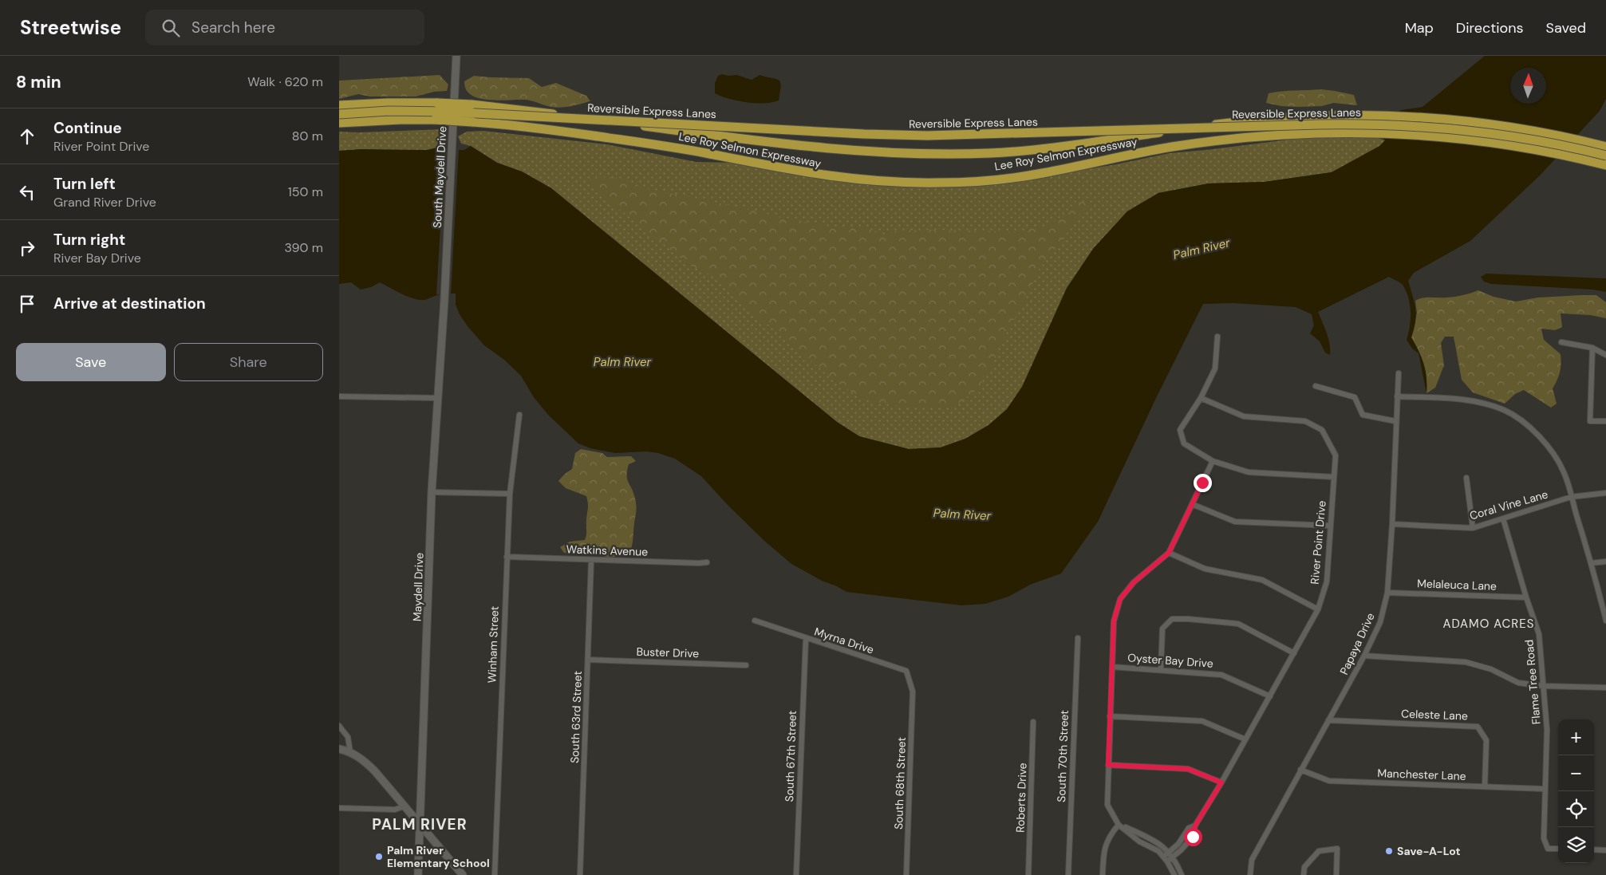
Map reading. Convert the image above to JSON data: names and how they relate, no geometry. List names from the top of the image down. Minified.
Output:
{"streets":{"highway":["Reversible Express Lanes","Lee Roy Selmon Expressway"],"street":["South Maydell Drive","Coral Vine Lane","River Point Drive","Watkins Avenue","Melaleuca Lane","Maydell Drive","Myrna Drive","Papaya Drive","Winham Street","Buster Drive","Oyster Bay Drive","Flame Tree Road","Celeste Lane","South 63rd Street","South 67th Street","South 70th Street","Manchester Lane","South 68th Street","Roberts Drive"]},"crossings":[["South Maydell Drive","Maydell Drive"],["Coral Vine Lane","Papaya Drive"],["Coral Vine Lane","Flame Tree Road"],["River Point Drive","Oyster Bay Drive"],["Watkins Avenue","Winham Street"],["Watkins Avenue","South 63rd Street"],["Melaleuca Lane","Papaya Drive"],["Melaleuca Lane","Flame Tree Road"],["Myrna Drive","South 67th Street"],["Myrna Drive","South 68th Street"],["Papaya Drive","Celeste Lane"],["Papaya Drive","Manchester Lane"],["Buster Drive","South 63rd Street"],["Flame Tree Road","Manchester Lane"],["Celeste Lane","Manchester Lane"]],"districts":["ADAMO ACRES","PALM RIVER"],"water":["Palm River"],"places":["Save-A-Lot","Palm River Elementary School"],"north":"top","page":{"header":"Streetwise","search":"Search here","nav":["Map","Directions","Saved"],"heading":["8 min","Walk · 620 m"],"list":[["Continue","River Point Drive","80 m"],["Turn left","Grand River Drive","150 m"],["Turn right","River Bay Drive","390 m"],"Arrive at destination"],"buttons":["Save","Share"],"map_buttons":["+","−"]}}
